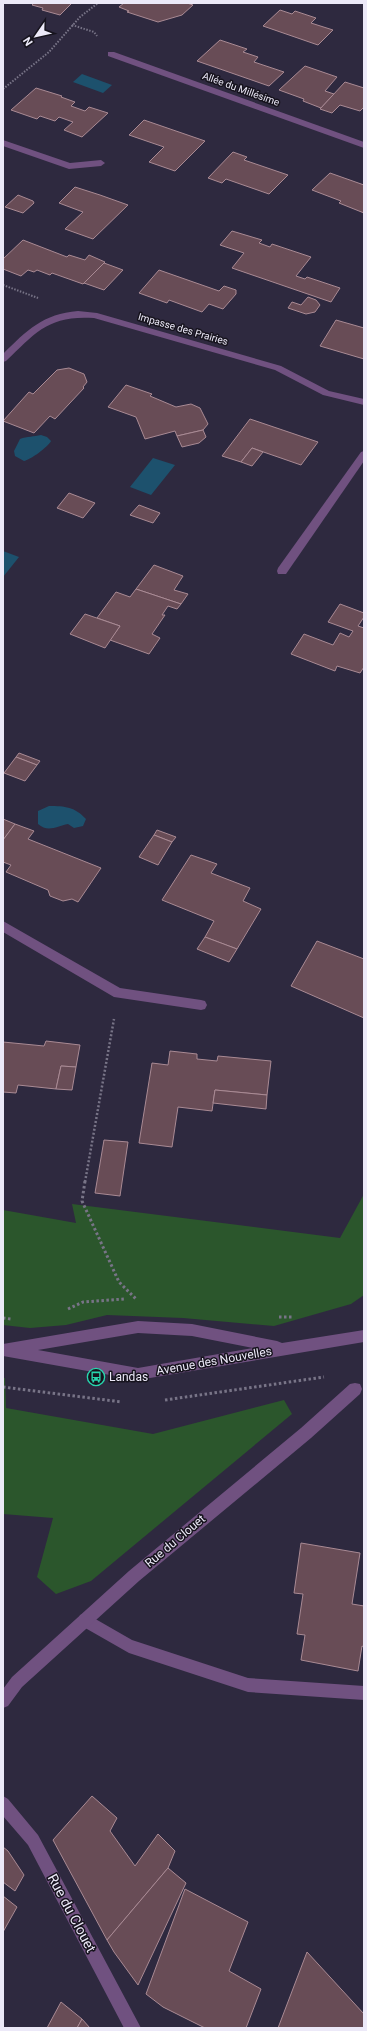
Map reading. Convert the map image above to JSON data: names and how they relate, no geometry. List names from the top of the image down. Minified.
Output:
{"streets":{"street":["Allée du Millésime","Impasse des Prairies","Avenue des Nouvelles","Rue du Clouet"]},"places":{"bus stop":["Landas"]},"north":"bottom left"}
